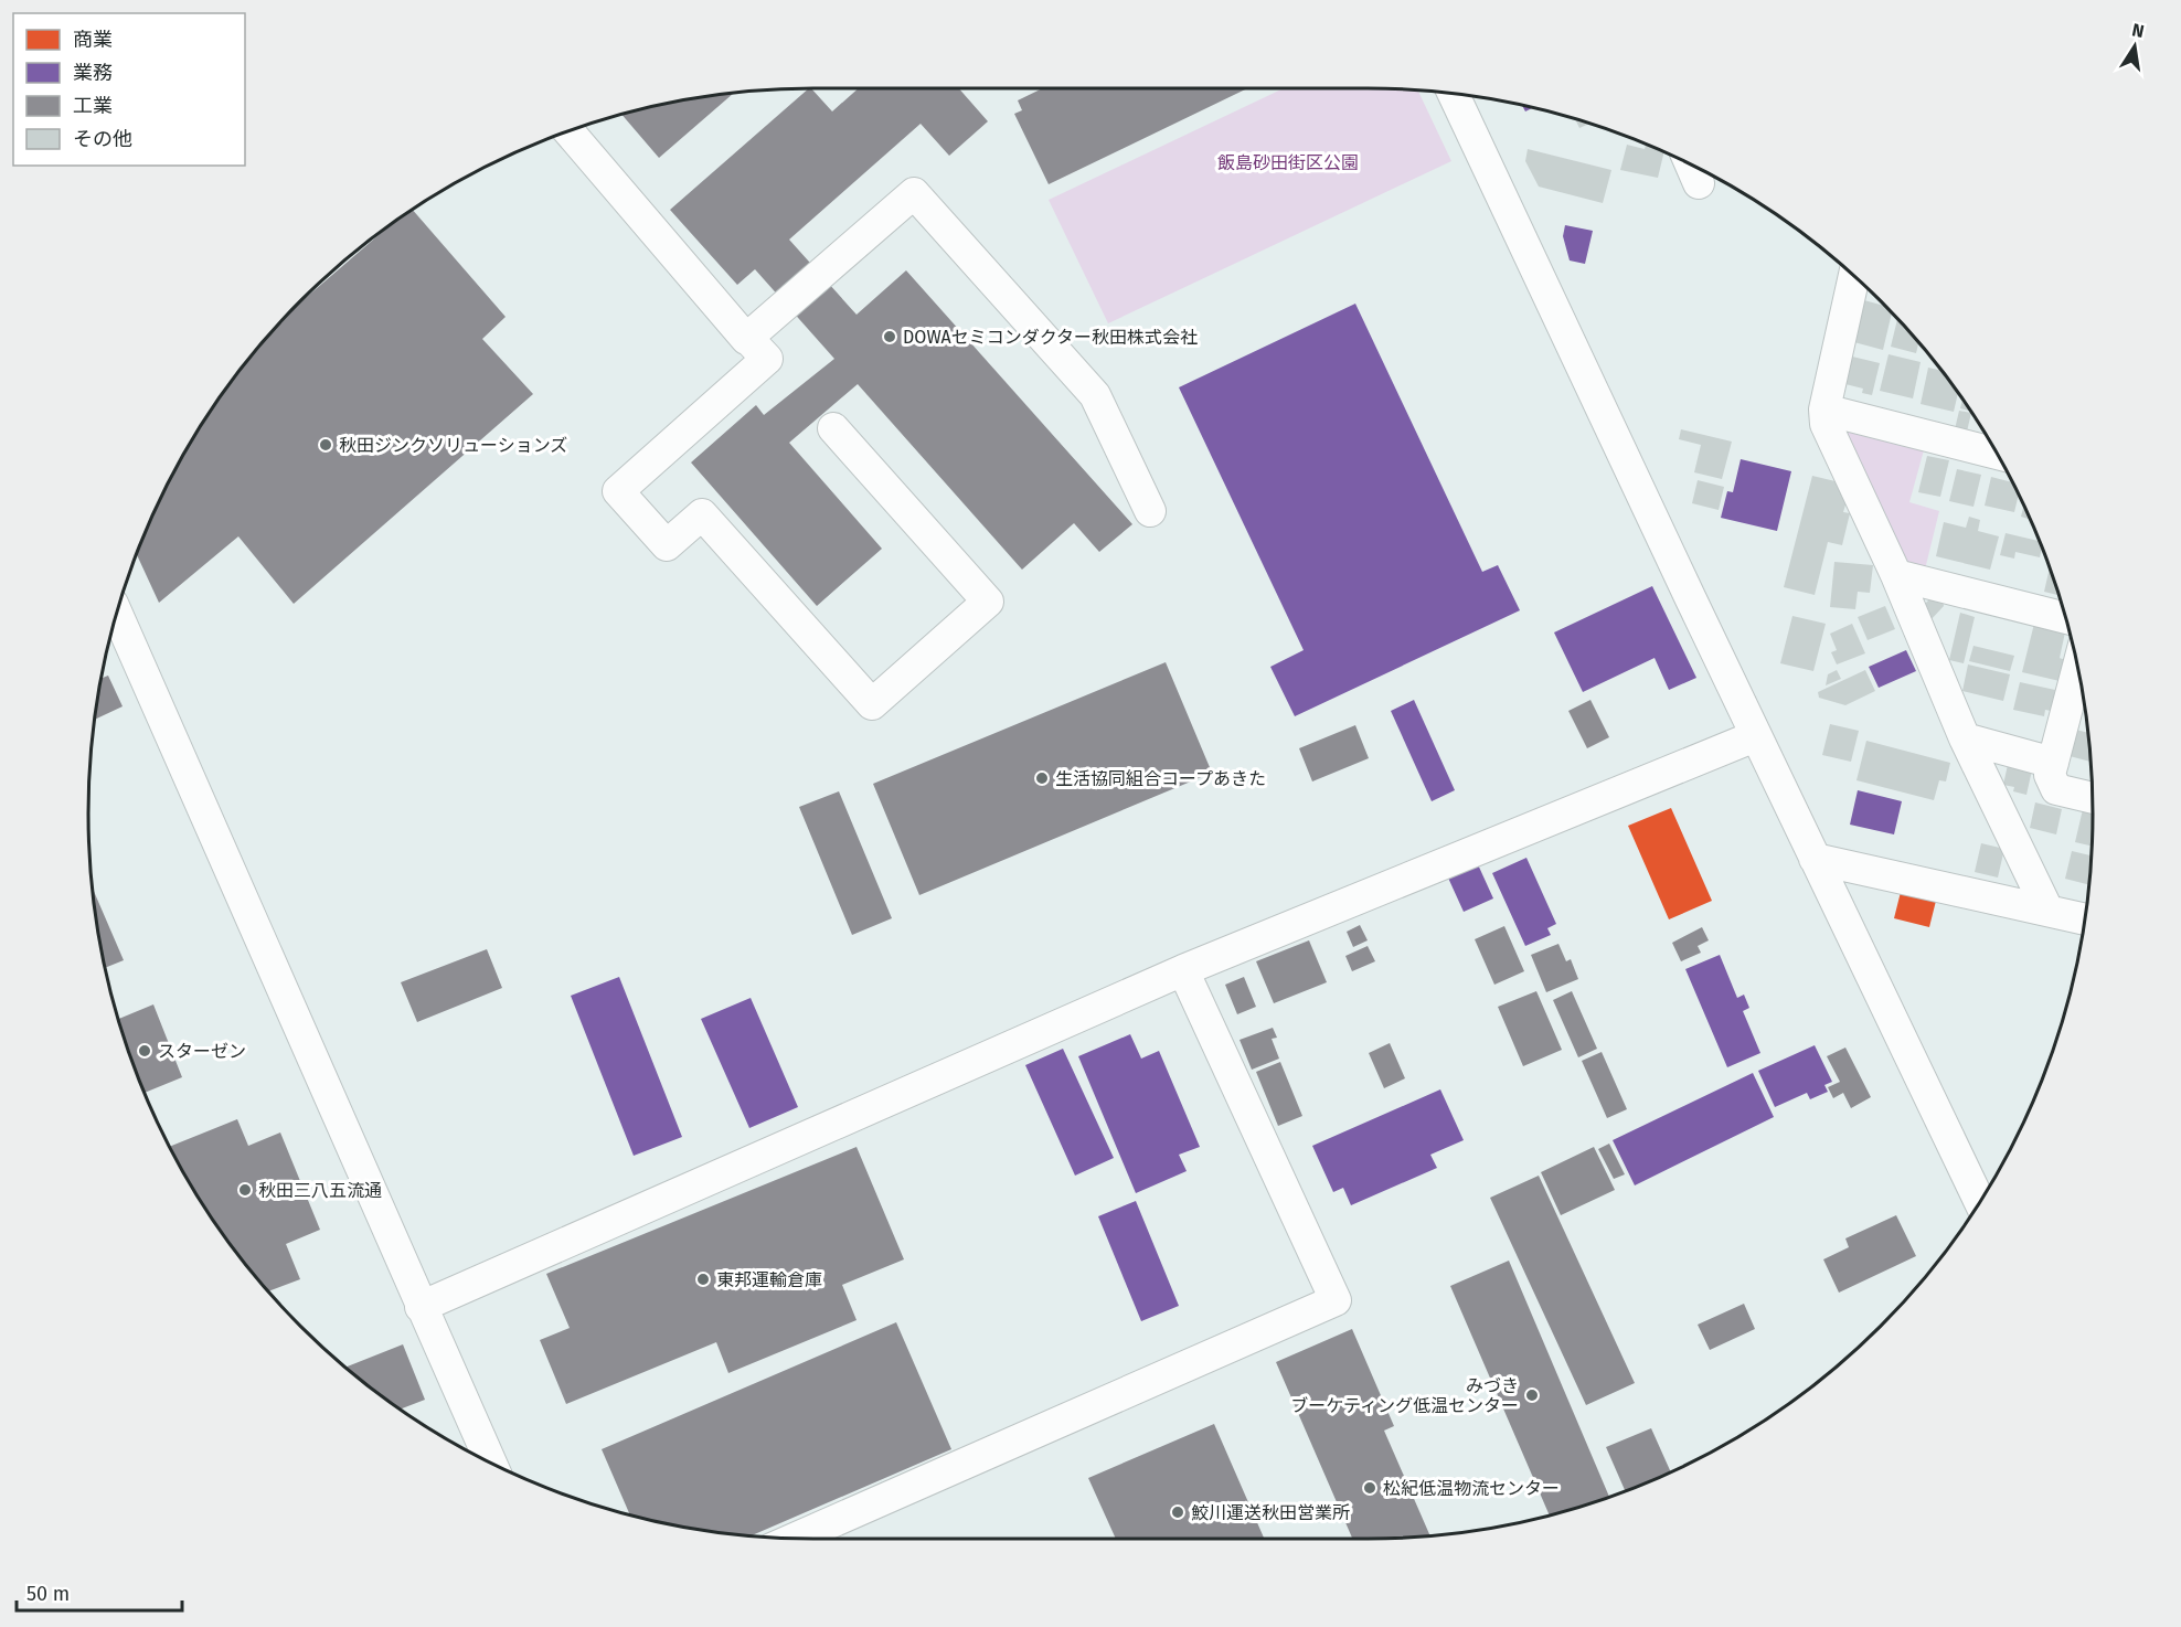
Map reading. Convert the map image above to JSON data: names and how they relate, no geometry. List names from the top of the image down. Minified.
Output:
{"parks":["飯島砂田街区公園"],"places":["DOWAセミコンダクター秋田株式会社","秋田ジンクソリューションズ","生活協同組合コープあきた","スターゼン","秋田三八五流通","東邦運輸倉庫","みづき ブーケティング低温センター","松紀低温物流センター","鮫川運送秋田営業所"],"legend":["商業","業務","工業","その他"],"scale_bar":"50 m","north":"top"}
